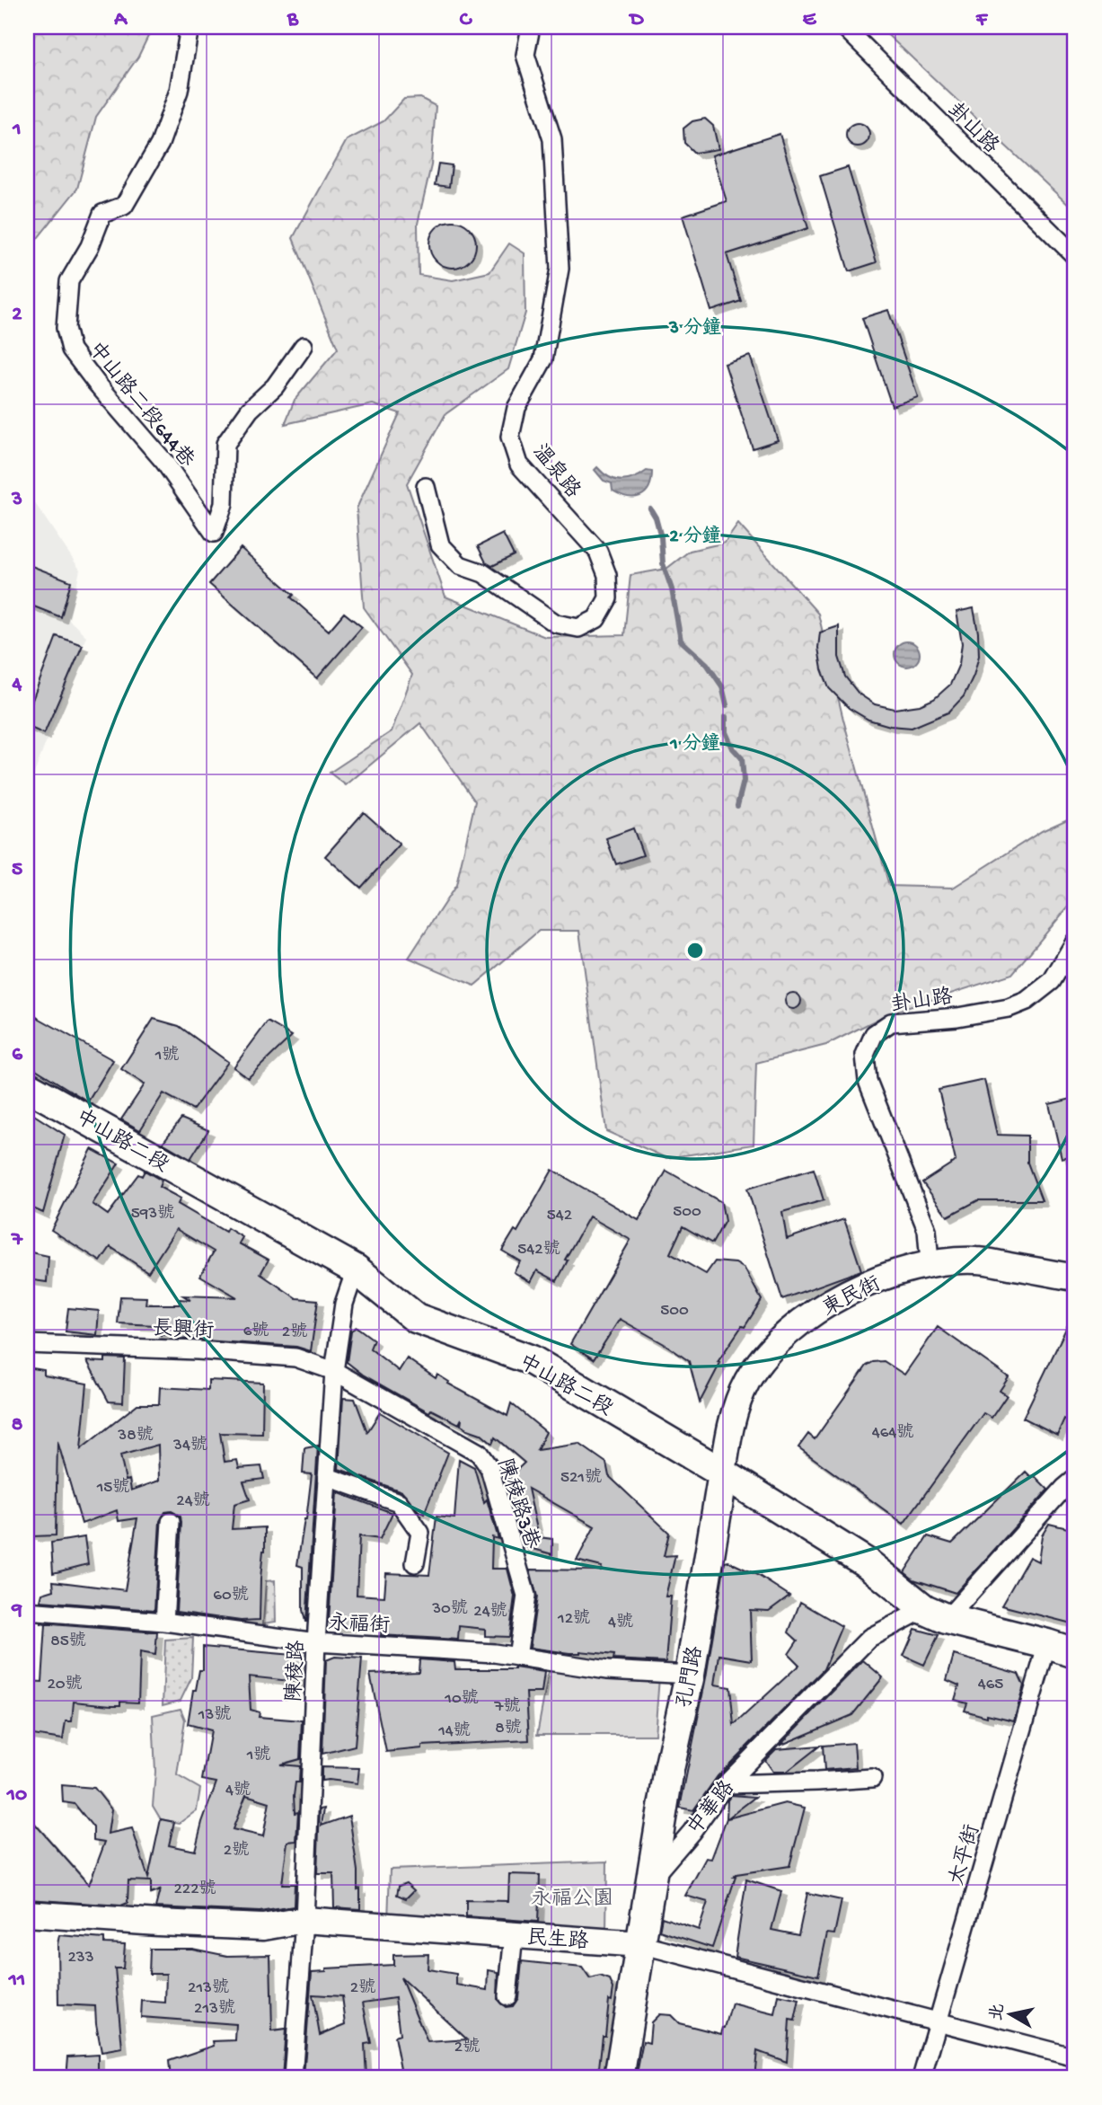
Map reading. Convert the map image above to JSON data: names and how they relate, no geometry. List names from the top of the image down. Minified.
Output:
{"streets":{"main road":["中山路二段","孔門路"],"street":["卦山路","中山路二段644巷","溫泉路","東民街","長興街","陳稜路3巷","永福街","陳稜路","中華路","太平街","民生路"]},"crossings":[["卦山路","東民街"],["中山路二段","東民街"],["中山路二段","陳稜路"],["中山路二段","孔門路"],["中山路二段","中華路"],["中山路二段","太平街"],["東民街","孔門路"],["長興街","陳稜路3巷"],["長興街","陳稜路"],["陳稜路3巷","永福街"],["陳稜路3巷","陳稜路"],["永福街","陳稜路"],["永福街","孔門路"],["陳稜路","民生路"],["孔門路","中華路"],["太平街","民生路"]],"parks":["永福公園"],"house_numbers":["1號","500","593號","542","542號","500","6號","2號","464號","38號","34號","521號","15號","24號","60號","30號","24號","12號","4號","85號","20號","465","10號","7號","13號","8號","14號","1號","4號","2號","222號","233","213號","2號","213號","2號"],"north":"left","grid":{"columns":["A","B","C","D","E","F"],"rows":["1","2","3","4","5","6","7","8","9","10","11"]},"rings":["3 分鐘","2 分鐘","1 分鐘"]}
